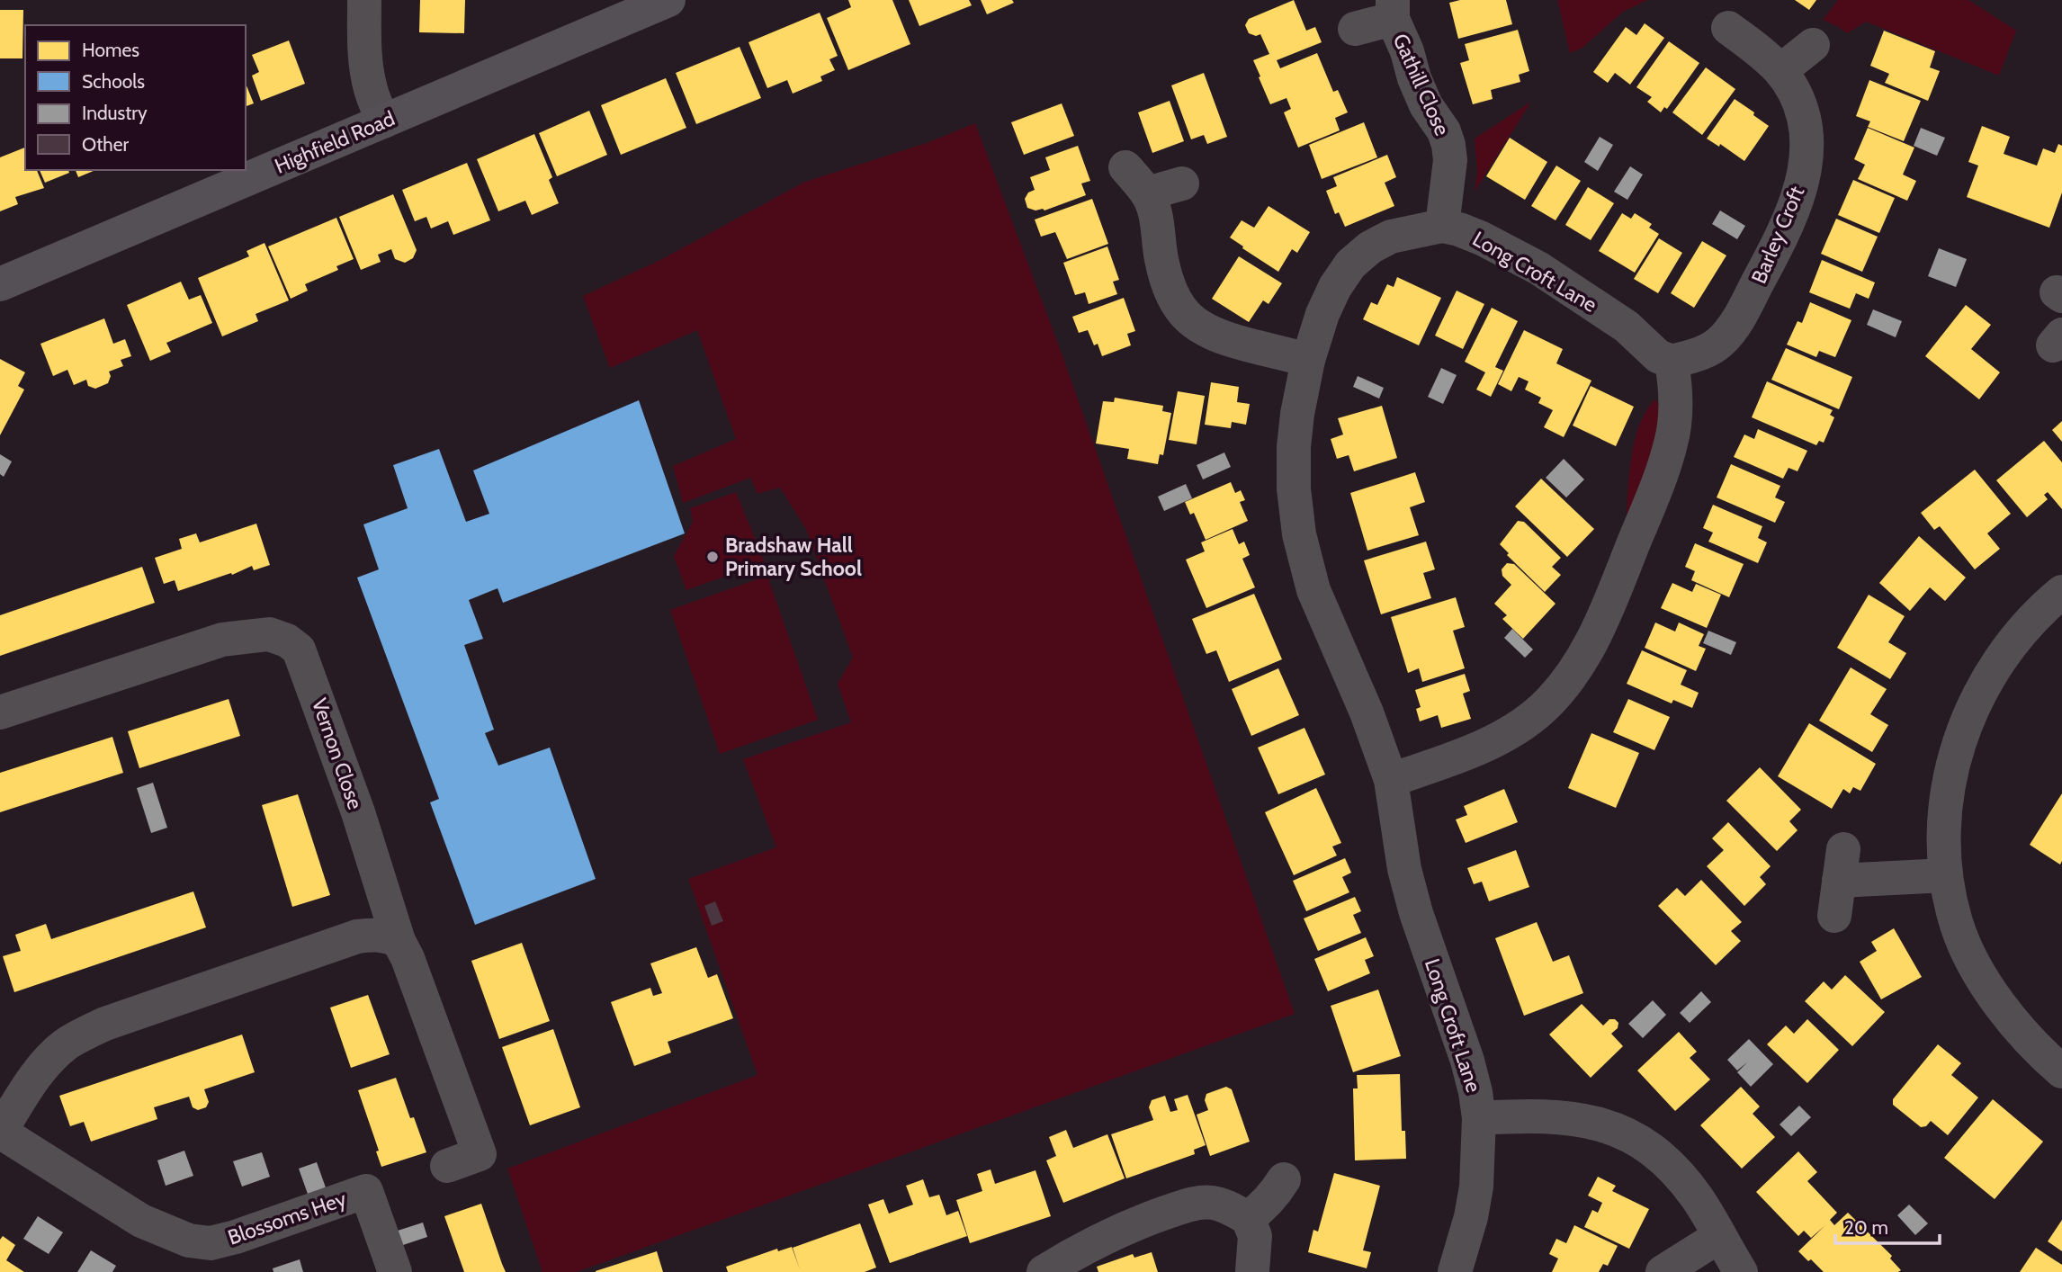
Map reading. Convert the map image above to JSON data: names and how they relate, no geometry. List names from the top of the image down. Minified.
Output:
{"streets":{"street":["Gathill Close","Highfield Road","Barley Croft","Long Croft Lane","Vernon Close","Blossoms Hey"]},"crossings":[["Gathill Close","Long Croft Lane"],["Barley Croft","Long Croft Lane"],["Vernon Close","Blossoms Hey"]],"places":["Bradshaw Hall Primary School"],"legend":["Homes","Schools","Industry","Other"],"scale_bar":"20 m"}
